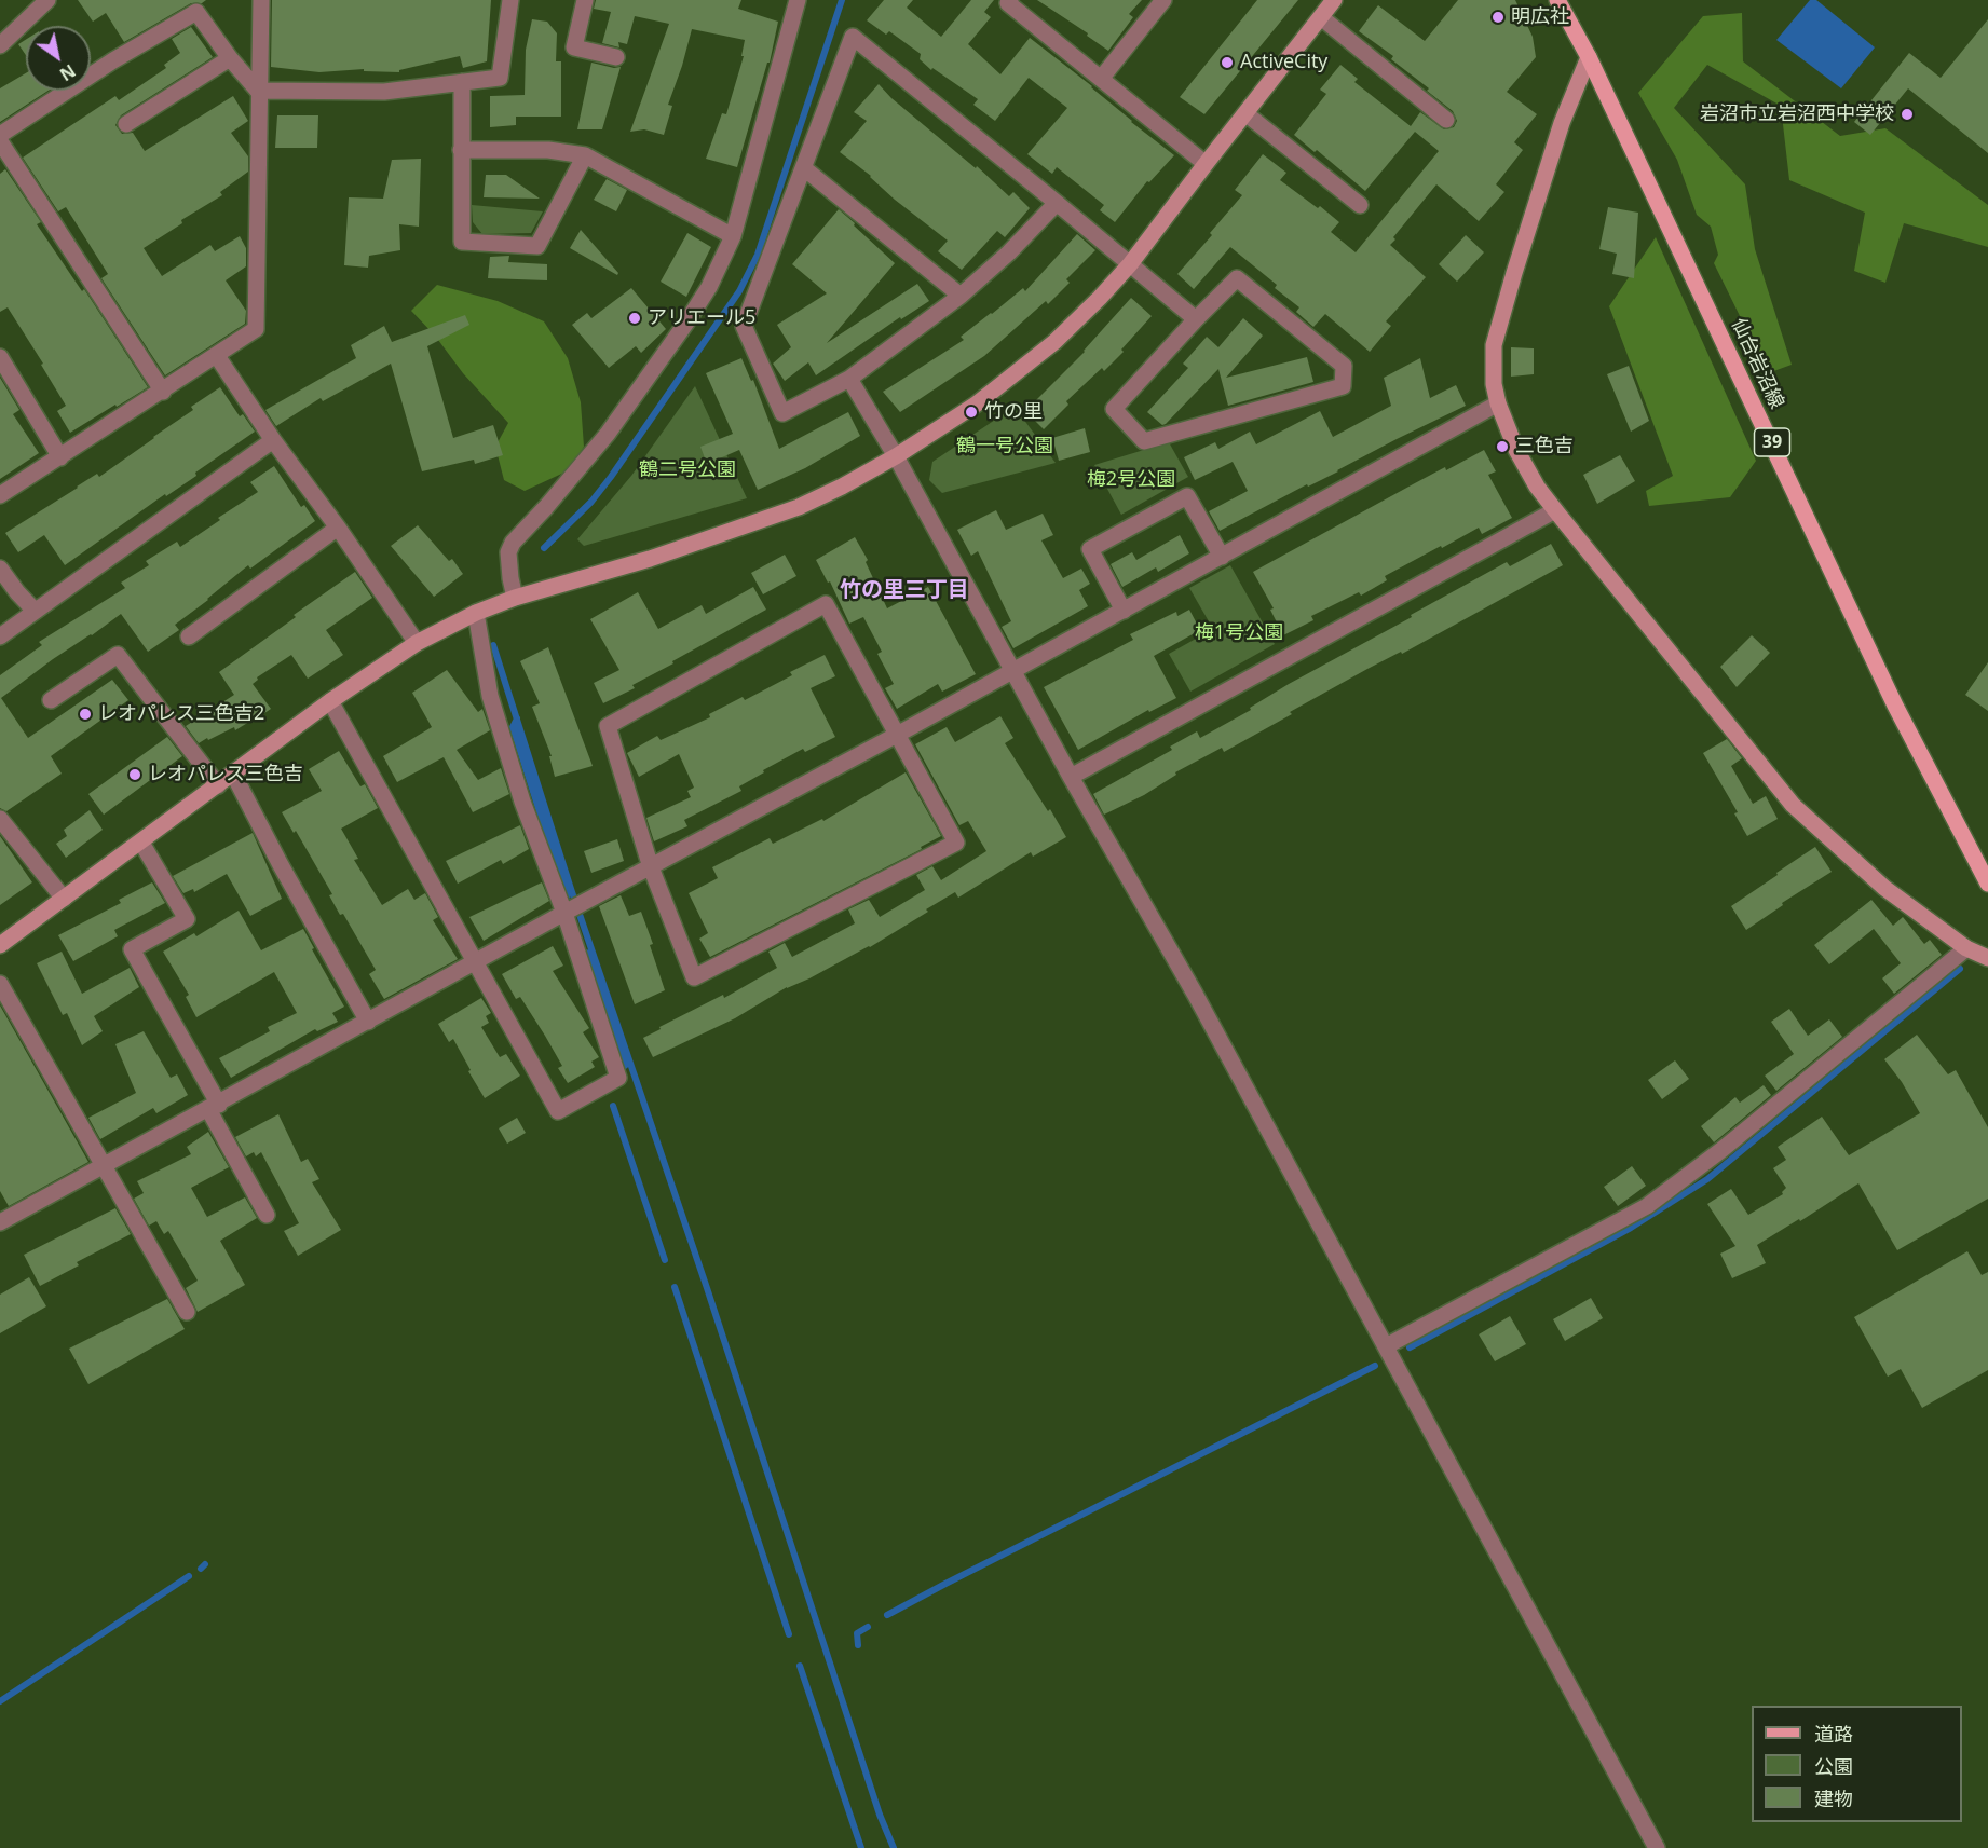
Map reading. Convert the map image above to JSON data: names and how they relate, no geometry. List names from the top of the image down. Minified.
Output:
{"streets":{"main road":["仙台岩沼線","39"]},"districts":["竹の里三丁目"],"parks":["鶴一号公園","鶴二号公園","梅2号公園","梅1号公園"],"places":["明広社","ActiveCity","岩沼市立岩沼西中学校","アリエール5","竹の里","三色吉","レオパレス三色吉2","レオパレス三色吉"],"legend":["道路","公園","建物"],"north":"bottom right"}
